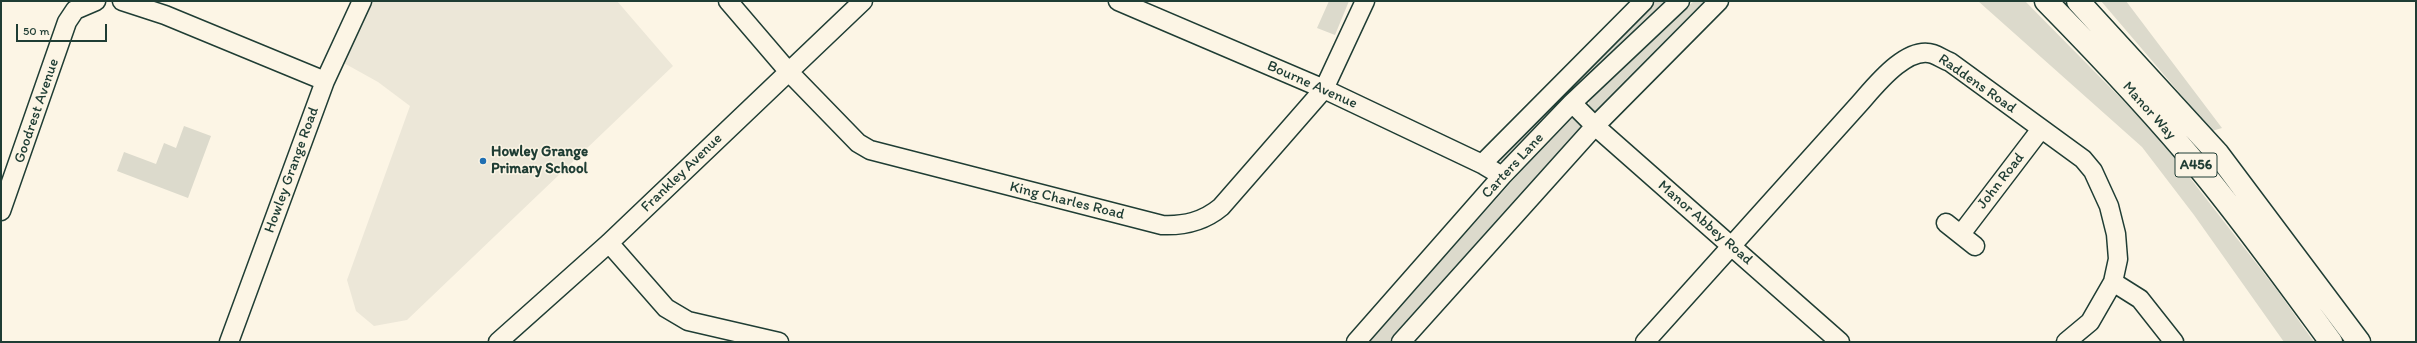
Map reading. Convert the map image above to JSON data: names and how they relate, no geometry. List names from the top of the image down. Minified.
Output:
{"streets":{"highway":["Manor Way","A456"],"street":["Raddens Road","Bourne Avenue","Goodrest Avenue","Carters Lane","Howley Grange Road","Frankley Avenue","John Road","King Charles Road","Manor Abbey Road"]},"crossings":[["Raddens Road","John Road"],["Raddens Road","Manor Abbey Road"],["Bourne Avenue","Carters Lane"],["Bourne Avenue","King Charles Road"],["Carters Lane","Manor Abbey Road"],["Frankley Avenue","King Charles Road"]],"places":["Howley Grange Primary School"],"scale_bar":"50 m"}
